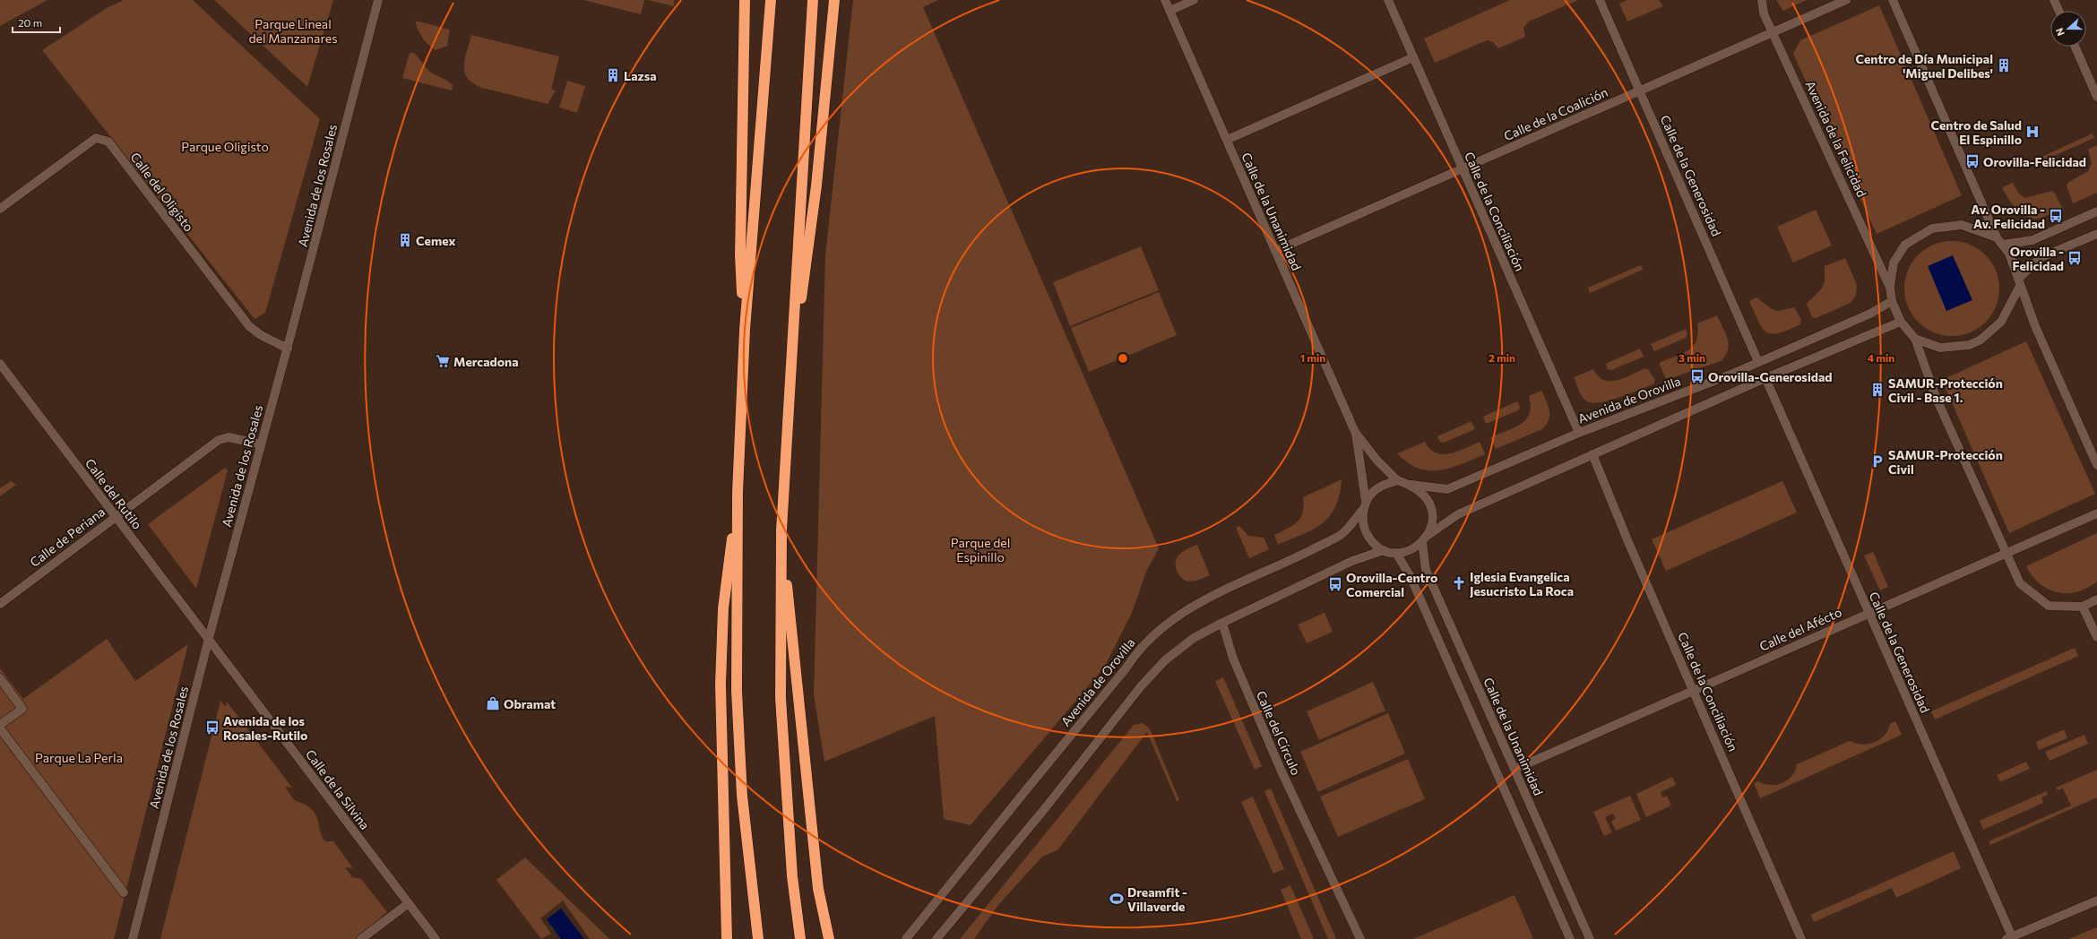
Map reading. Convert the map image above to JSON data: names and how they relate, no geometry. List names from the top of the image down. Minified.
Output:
{"streets":{"street":["Calle de la Coalición","Avenida de la Felicidad","Calle de la Generosidad","Avenida de los Rosales","Calle del Oligisto","Calle de la Unanimidad","Calle de la Conciliación","Avenida de Orovilla","Calle del Rutilo","Calle de Periana","Calle del Afécto","Calle del Círculo","Calle de la Silvina"]},"crossings":[["Calle de la Coalición","Avenida de la Felicidad"],["Calle de la Coalición","Calle de la Generosidad"],["Calle de la Coalición","Calle de la Unanimidad"],["Calle de la Coalición","Calle de la Conciliación"],["Avenida de la Felicidad","Avenida de Orovilla"],["Calle de la Generosidad","Avenida de Orovilla"],["Calle de la Generosidad","Calle del Afécto"],["Avenida de los Rosales","Calle del Oligisto"],["Avenida de los Rosales","Calle del Rutilo"],["Avenida de los Rosales","Calle de Periana"],["Avenida de los Rosales","Calle de la Silvina"],["Calle de la Unanimidad","Avenida de Orovilla"],["Calle de la Unanimidad","Calle del Afécto"],["Calle de la Conciliación","Avenida de Orovilla"],["Calle de la Conciliación","Calle del Afécto"],["Calle del Rutilo","Calle de Periana"],["Calle del Rutilo","Calle de la Silvina"]],"parks":["Parque Lineal del Manzanares","Parque Oligisto","Parque del Espinillo","Parque La Perla"],"places":{"building":["Centro de Día Municipal 'Miguel Delibes'","Lazsa","Cemex","SAMUR-Protección Civil - Base 1."],"hospital":["Centro de Salud El Espinillo"],"bus stop":["Orovilla-Felicidad","Av. Orovilla - Av. Felicidad","Orovilla - Felicidad","Orovilla-Generosidad","Orovilla-Centro Comercial","Avenida de los Rosales-Rutilo"],"supermarket":["Mercadona"],"parking":["SAMUR-Protección Civil"],"church":["Iglesia Evangelica Jesucristo La Roca"],"shop":["Obramat"],"sports":["Dreamfit - Villaverde"]},"scale_bar":"20 m","north":"left","rings":["1 min","2 min","3 min","4 min"]}
